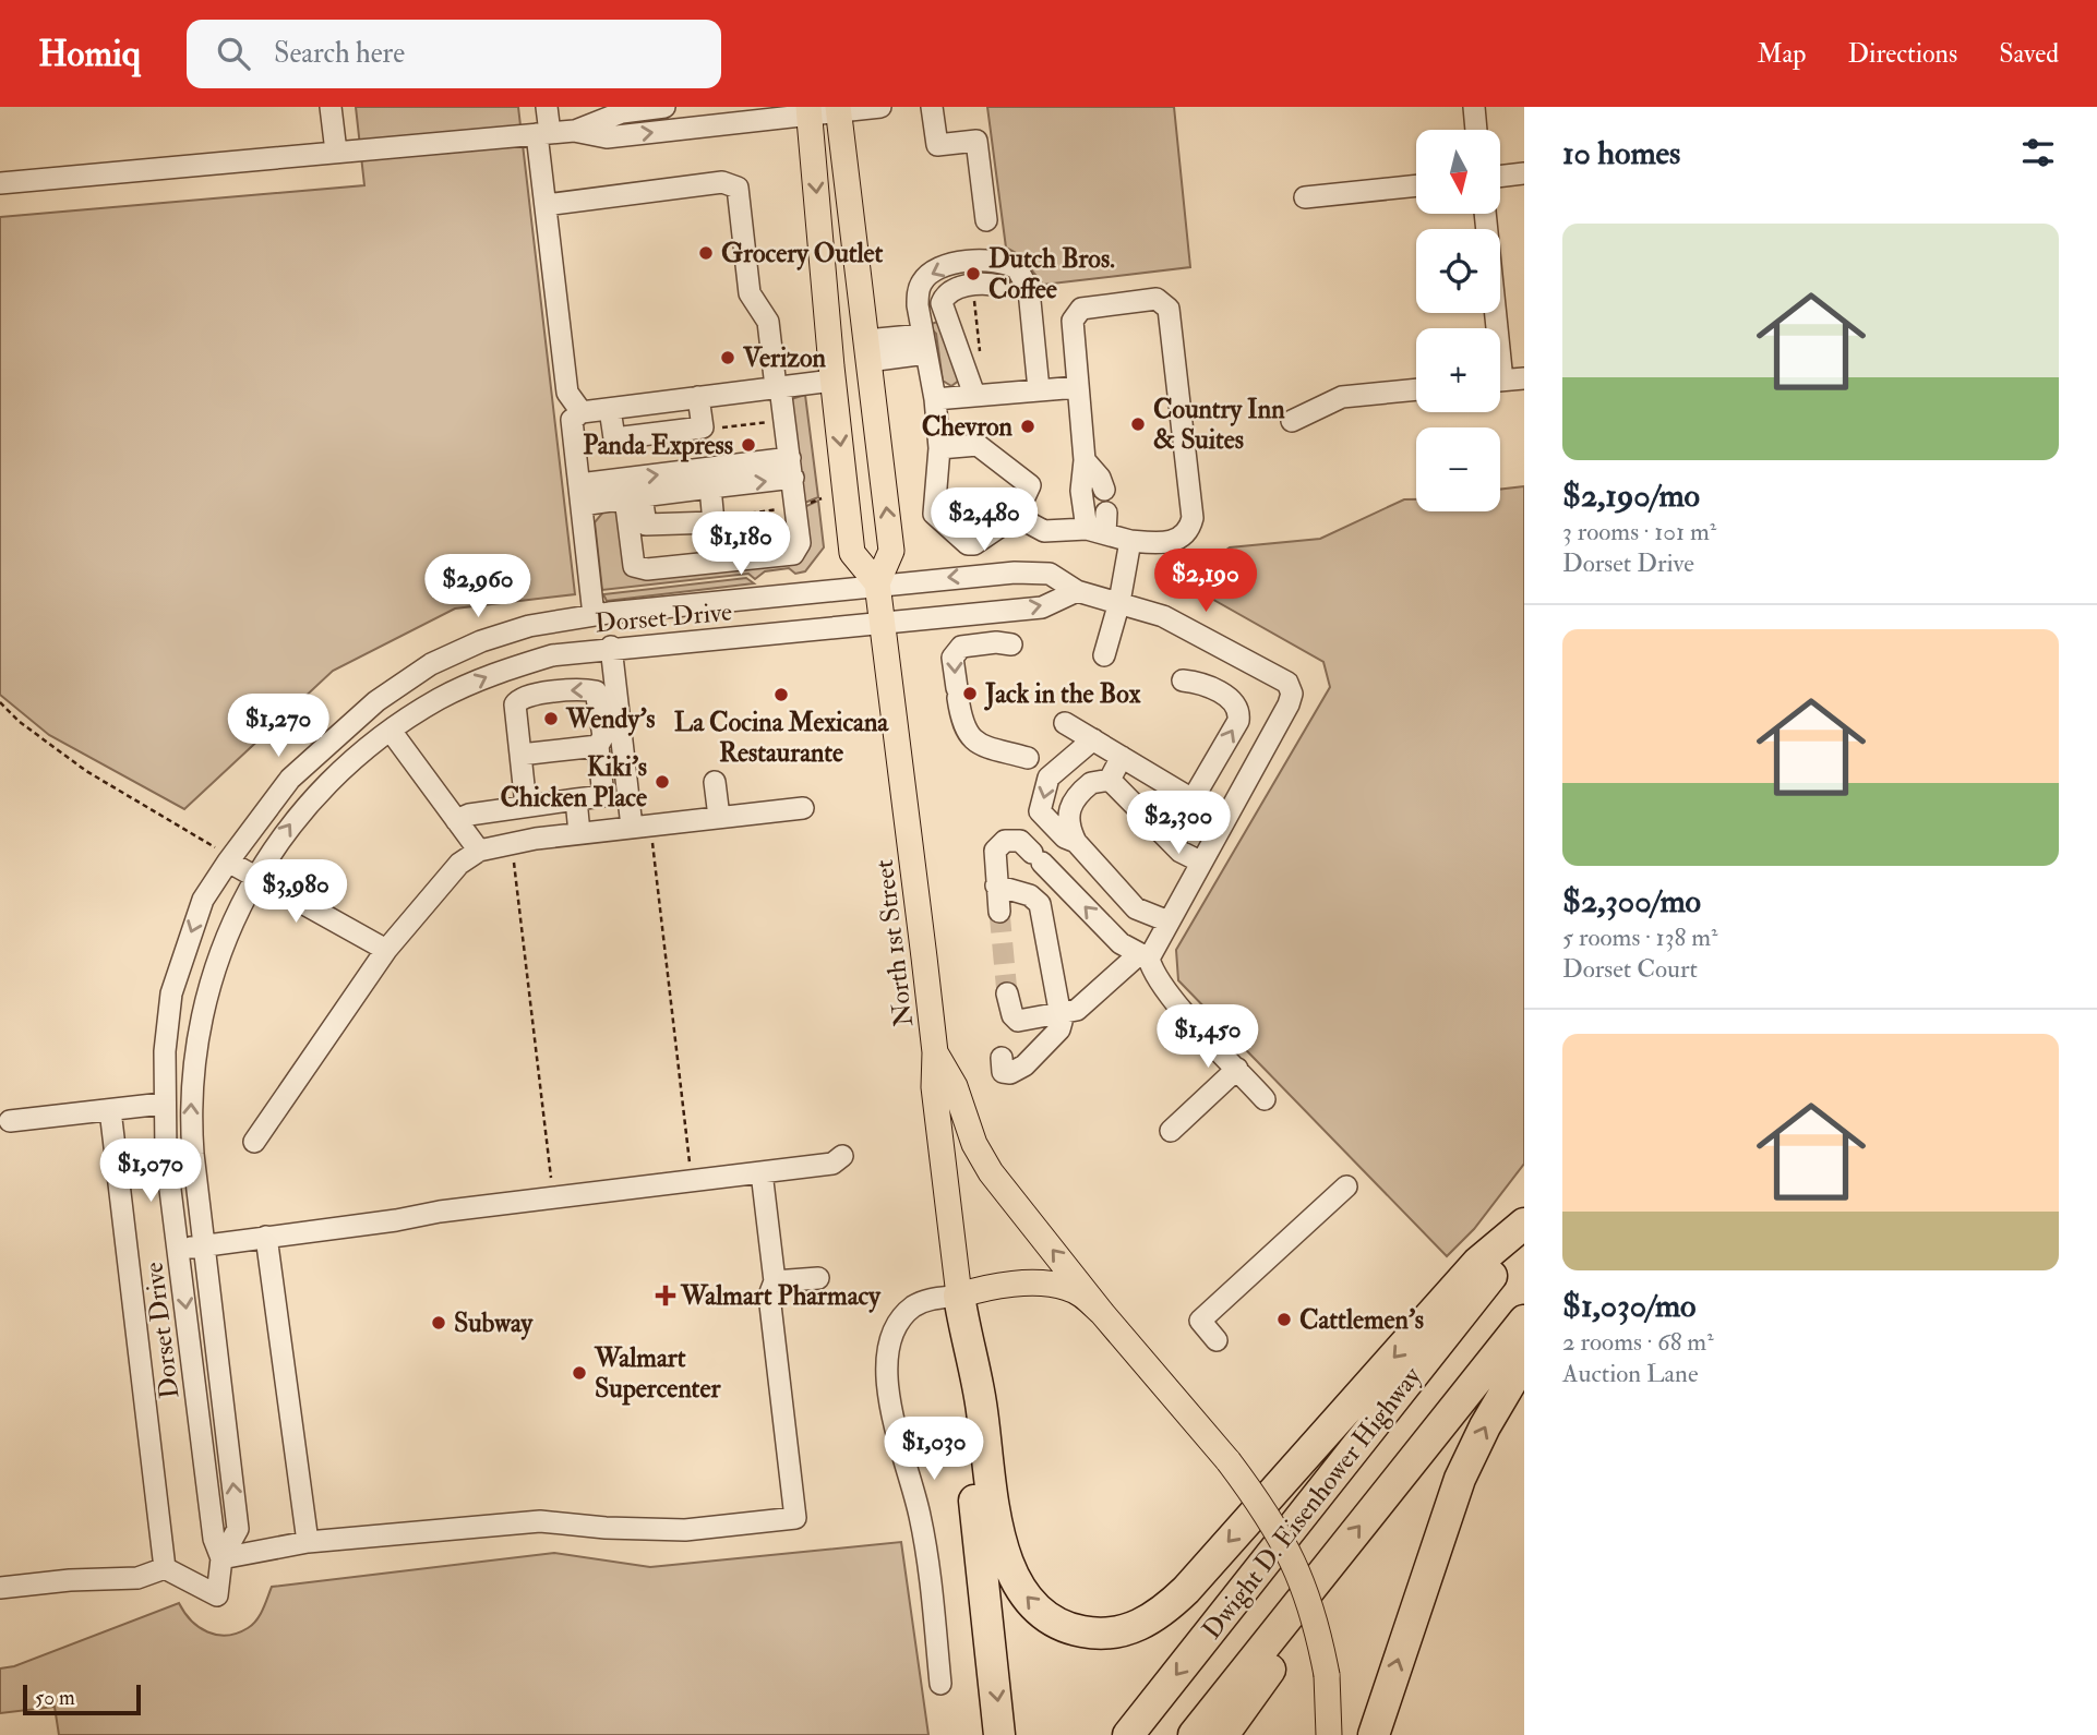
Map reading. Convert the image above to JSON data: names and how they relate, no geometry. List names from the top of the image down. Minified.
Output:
{"streets":{"highway":["Dwight D. Eisenhower Highway"],"main road":["North 1st Street"],"street":["Dorset Drive"]},"crossings":[["Dorset Drive","North 1st Street"]],"places":{"other":["Grocery Outlet","Dutch Bros. Coffee","Verizon","Country Inn & Suites","Chevron","Panda Express","Jack in the Box","La Cocina Mexicana Restaurante","Wendy's","Kiki's Chicken Place","Cattlemen's","Subway","Walmart Supercenter"],"health":["Walmart Pharmacy"]},"scale_bar":"50 m","north":"bottom","page":{"header":"Homiq","search":"Search here","nav":["Map","Directions","Saved"],"heading":"10 homes","map_buttons":["+","−"],"list":[{"name":"$2,190/mo","note":"3 rooms · 101 m² · Dorset Drive"},{"name":"$2,300/mo","note":"5 rooms · 138 m² · Dorset Court"},{"name":"$1,030/mo","note":"2 rooms · 68 m² · Auction Lane"}],"price":["$2,480","$1,180","$2,190","$2,960","$1,270","$2,300","$3,980","$1,450","$1,070","$1,030"],"scale":"50 m"}}
